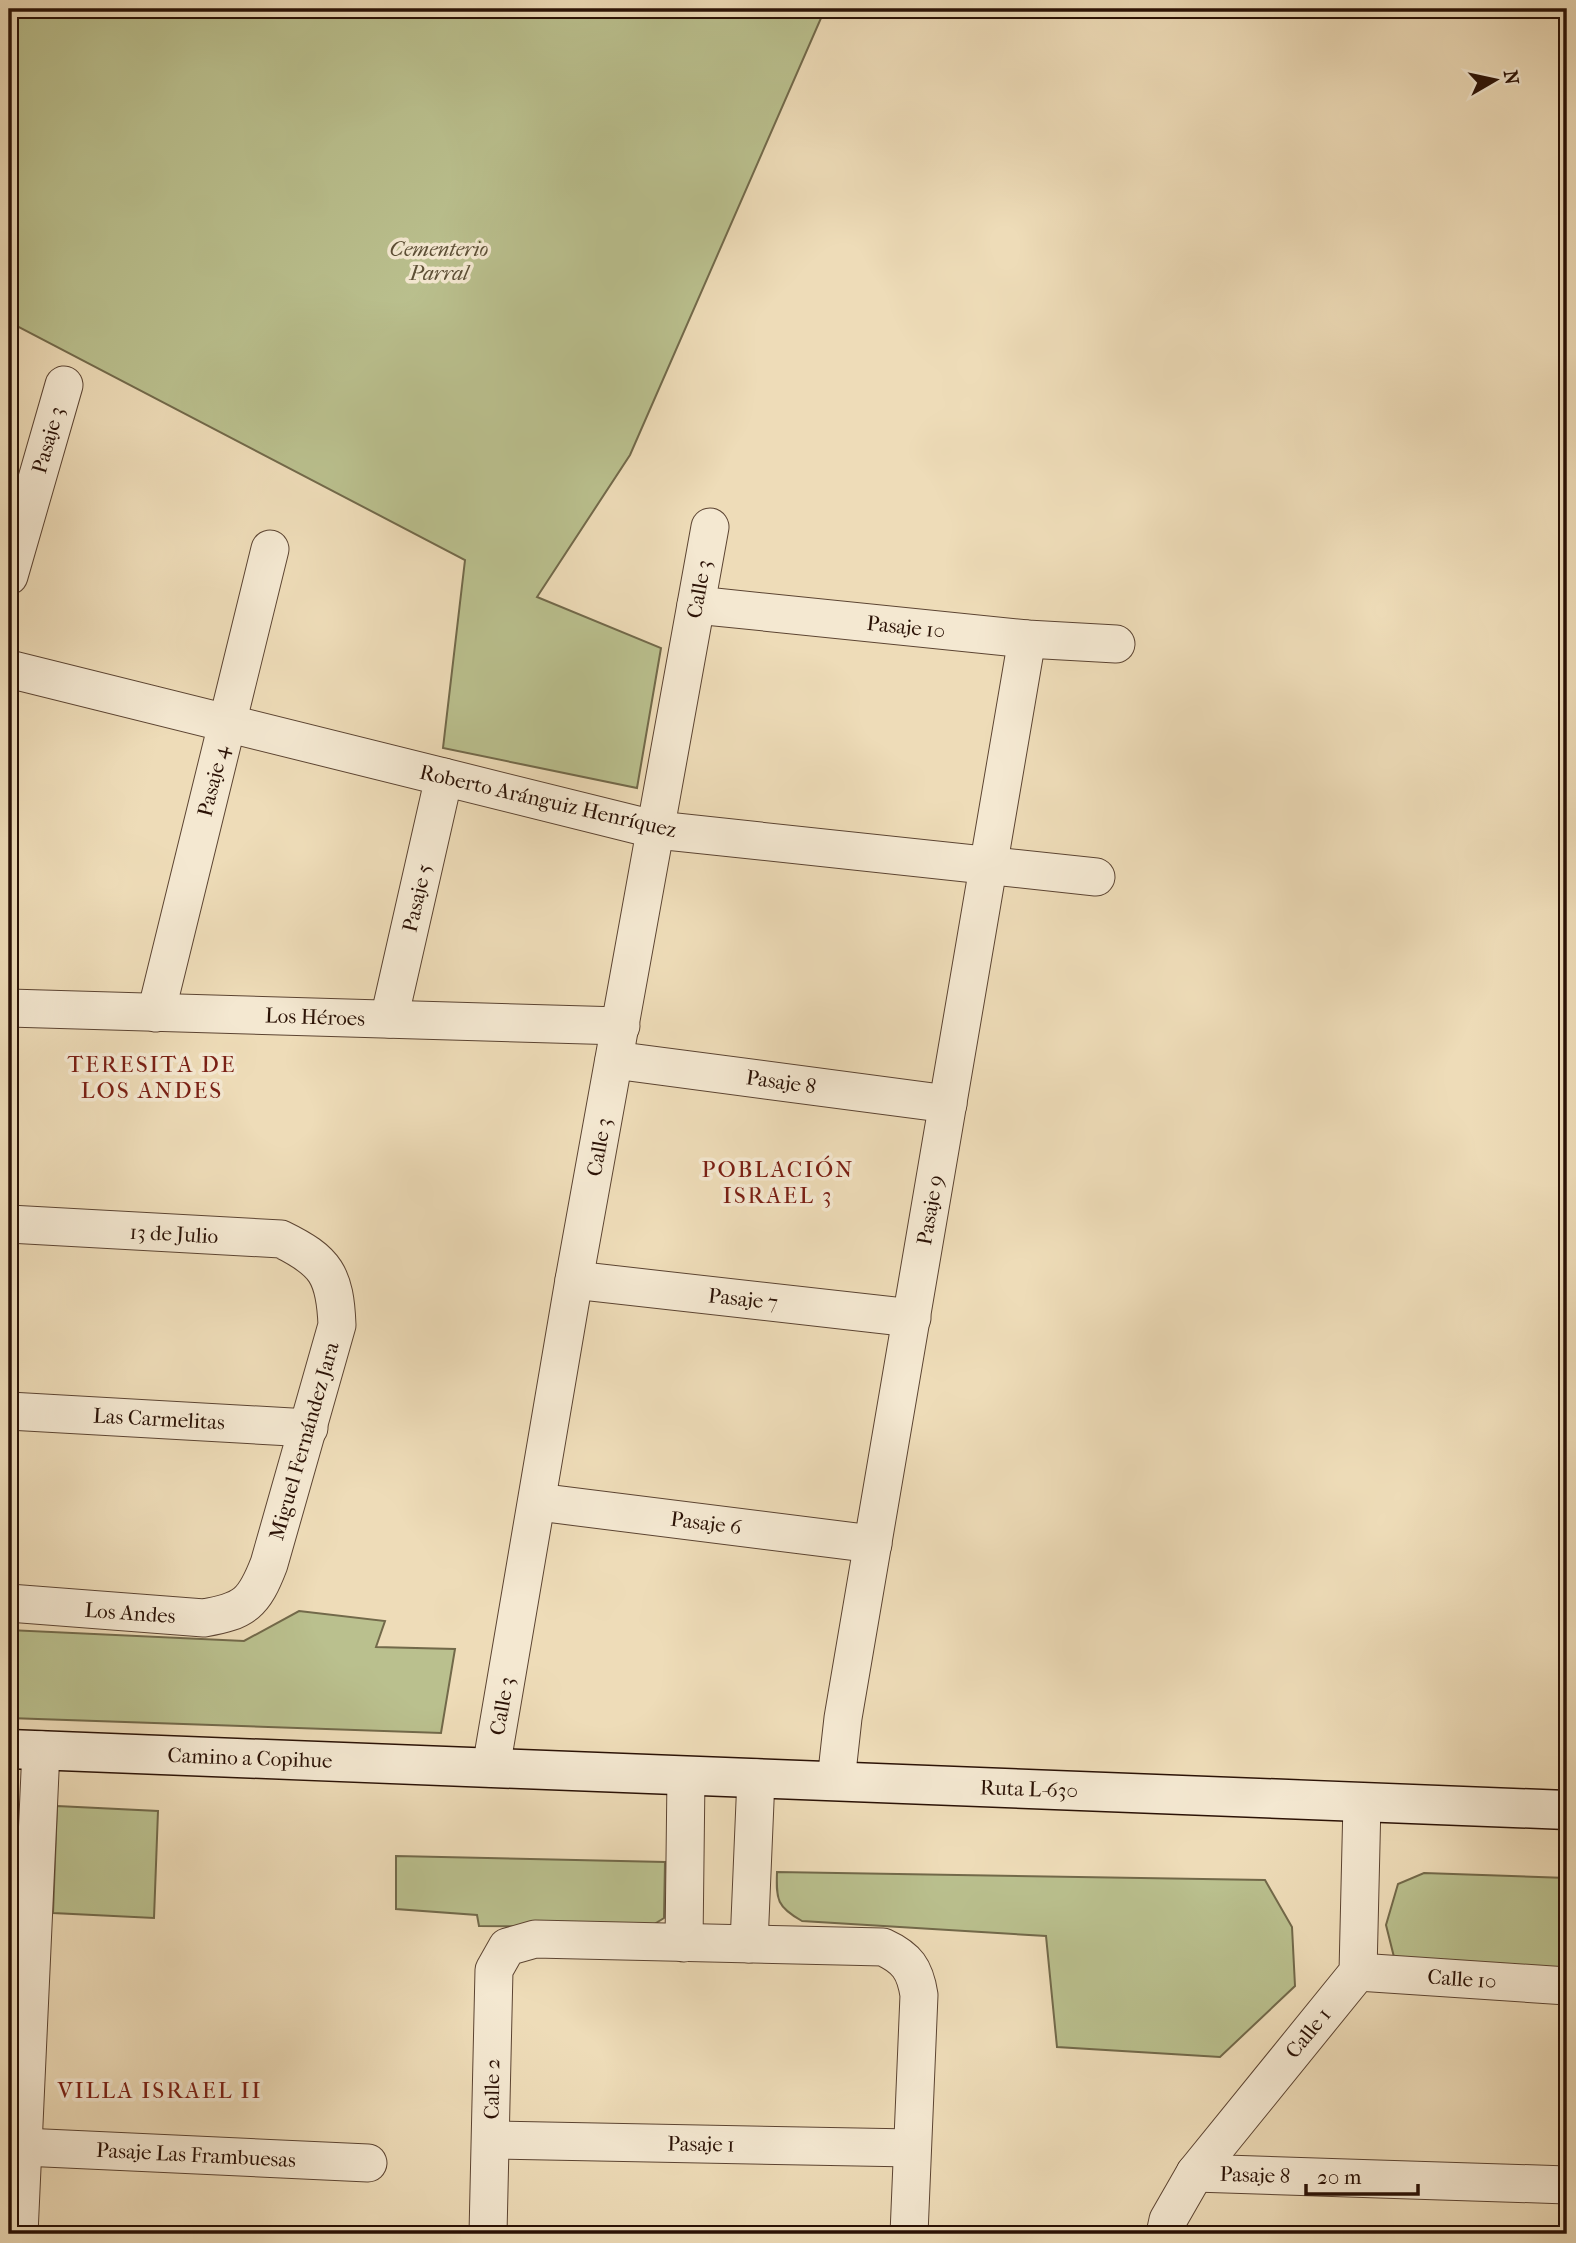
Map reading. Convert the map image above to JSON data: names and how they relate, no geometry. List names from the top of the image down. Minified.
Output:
{"streets":{"street":["Pasaje 3","Calle 3","Pasaje 10","Pasaje 4","Roberto Aránguiz Henríquez","Pasaje 5","Los Héroes","Pasaje 8","Pasaje 9","13 de Julio","Pasaje 7","Las Carmelitas","Miguel Fernández Jara","Pasaje 6","Los Andes","Camino a Copihue","Ruta L-630","Calle 10","Calle 1","Calle 2","Pasaje 1","Pasaje Las Frambuesas"]},"crossings":[["Calle 3","Pasaje 10"],["Calle 3","Roberto Aránguiz Henríquez"],["Calle 3","Los Héroes"],["Calle 3","Pasaje 8"],["Calle 3","Pasaje 7"],["Calle 3","Pasaje 6"],["Calle 3","Camino a Copihue"],["Calle 3","Ruta L-630"],["Pasaje 10","Pasaje 9"],["Pasaje 4","Roberto Aránguiz Henríquez"],["Pasaje 4","Los Héroes"],["Roberto Aránguiz Henríquez","Pasaje 5"],["Roberto Aránguiz Henríquez","Pasaje 9"],["Pasaje 5","Los Héroes"],["Los Héroes","Pasaje 8"],["Pasaje 8","Pasaje 9"],["Pasaje 8","Calle 1"],["Pasaje 9","Pasaje 7"],["Pasaje 9","Pasaje 6"],["Pasaje 9","Ruta L-630"],["13 de Julio","Miguel Fernández Jara"],["Las Carmelitas","Miguel Fernández Jara"],["Miguel Fernández Jara","Los Andes"],["Camino a Copihue","Ruta L-630"],["Calle 10","Calle 1"],["Calle 2","Pasaje 1"]],"districts":["TERESITA DE LOS ANDES","POBLACIÓN ISRAEL 3","VILLA ISRAEL II"],"parks":["Cementerio Parral"],"scale_bar":"20 m","north":"right"}
